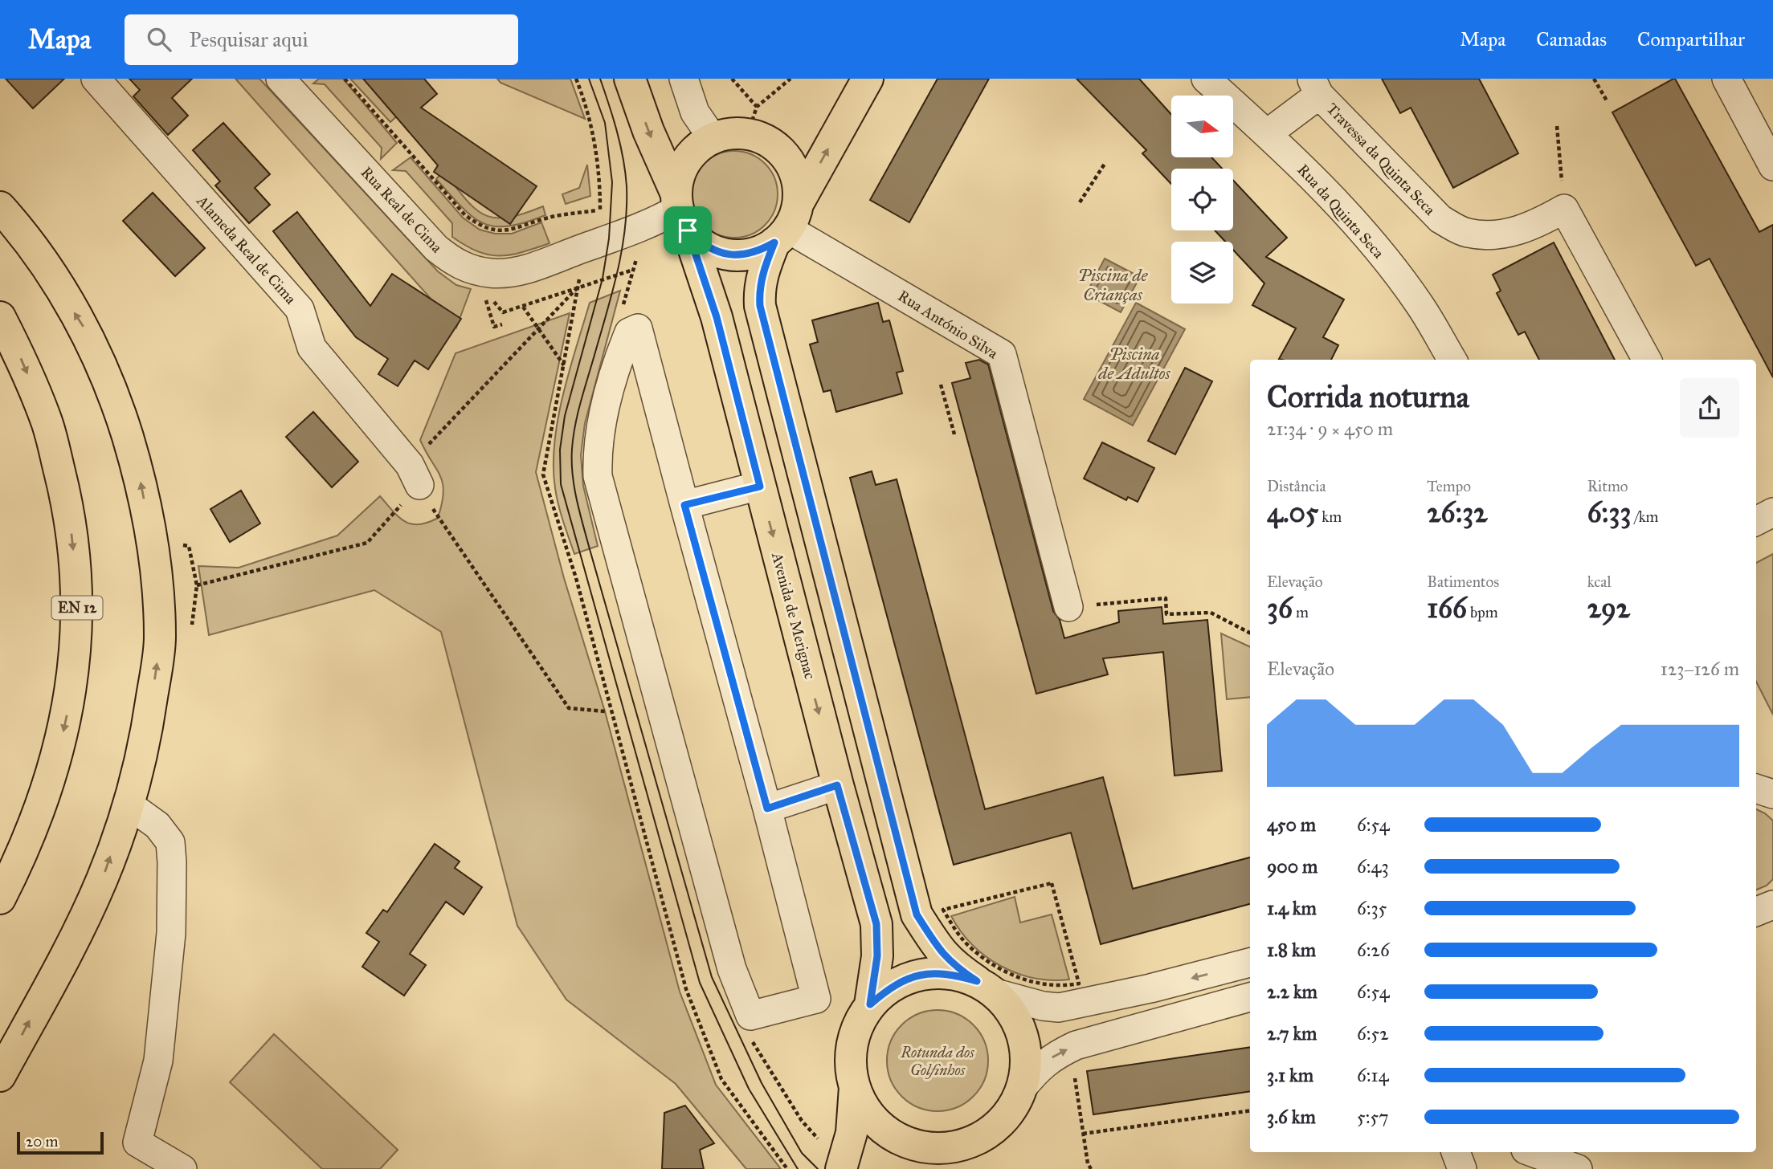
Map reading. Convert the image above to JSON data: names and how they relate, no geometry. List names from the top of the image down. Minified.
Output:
{"streets":{"main road":["EN 12","Avenida de Merignac"],"street":["Travessa da Quinta Seca","Rua Real de Cima","Rua da Quinta Seca","Alameda Real de Cima","Rua António Silva"]},"crossings":[["Rua Real de Cima","Rua António Silva"],["Rua Real de Cima","Avenida de Merignac"],["Rua António Silva","Avenida de Merignac"]],"water":["Piscina de Crianças","Piscina de Adultos"],"parks":["Rotunda dos Golfinhos"],"scale_bar":"20 m","north":"right","page":{"header":"Mapa","search":"Pesquisar aqui","nav":["Mapa","Camadas","Compartilhar"],"heading":["Corrida noturna","21:34 · 9 × 450 m"],"stats":[["Distância","4.05 km"],["Tempo","26:32"],["Ritmo","6:33 /km"],["Elevação","36 m"],["Batimentos","166 bpm"],["kcal","292"]],"chart":["Elevação","123–126 m"],"list":[{"name":"450 m","note":"6:54"},{"name":"900 m","note":"6:43"},{"name":"1.4 km","note":"6:35"},{"name":"1.8 km","note":"6:26"},{"name":"2.2 km","note":"6:54"},{"name":"2.7 km","note":"6:52"},{"name":"3.1 km","note":"6:14"},{"name":"3.6 km","note":"5:57"}],"scale":"20 m"}}
